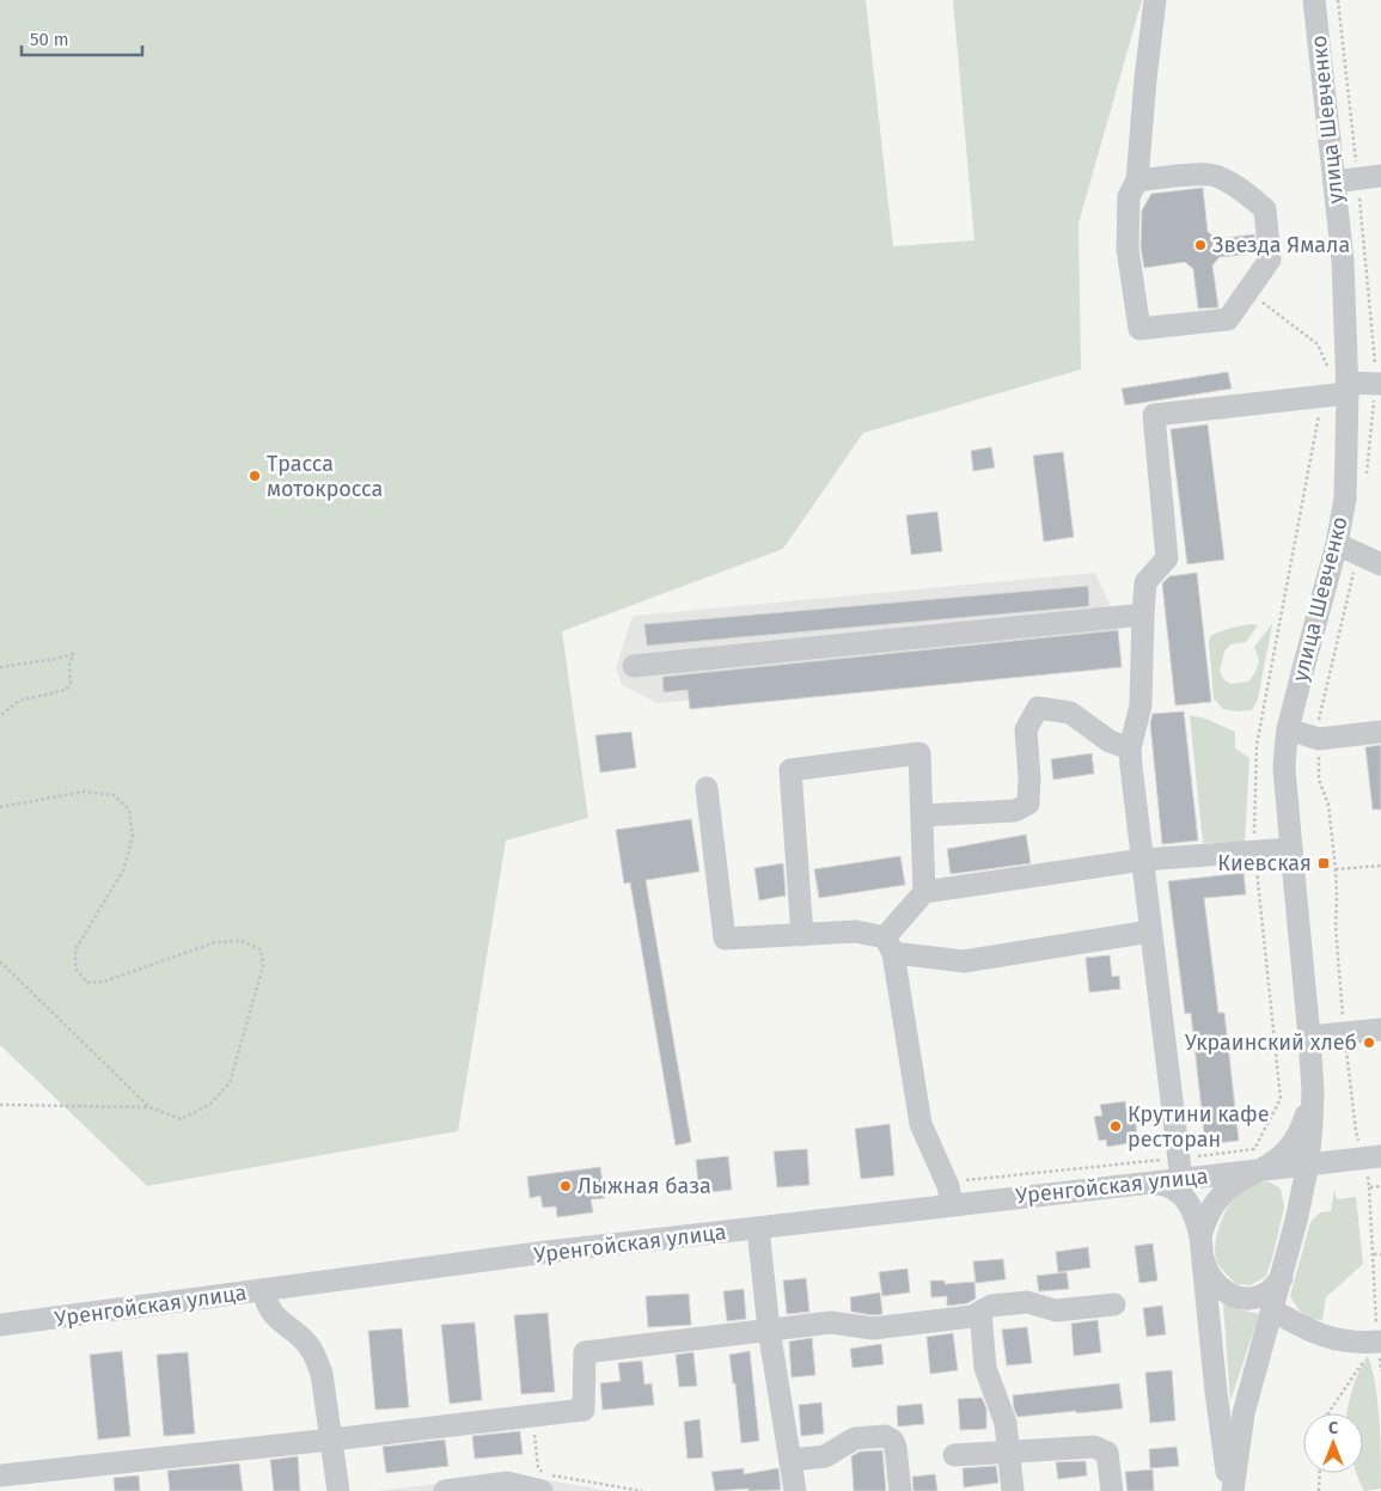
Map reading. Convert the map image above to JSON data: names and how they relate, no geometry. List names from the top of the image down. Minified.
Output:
{"streets":{"street":["улица Шевченко","Уренгойская улица"]},"places":{"other":["Звезда Ямала","Трасса мотокросса","Украинский хлеб","Крутини кафе ресторан","Лыжная база"],"transit":["Киевская"]},"scale_bar":"50 m","north":"top"}
